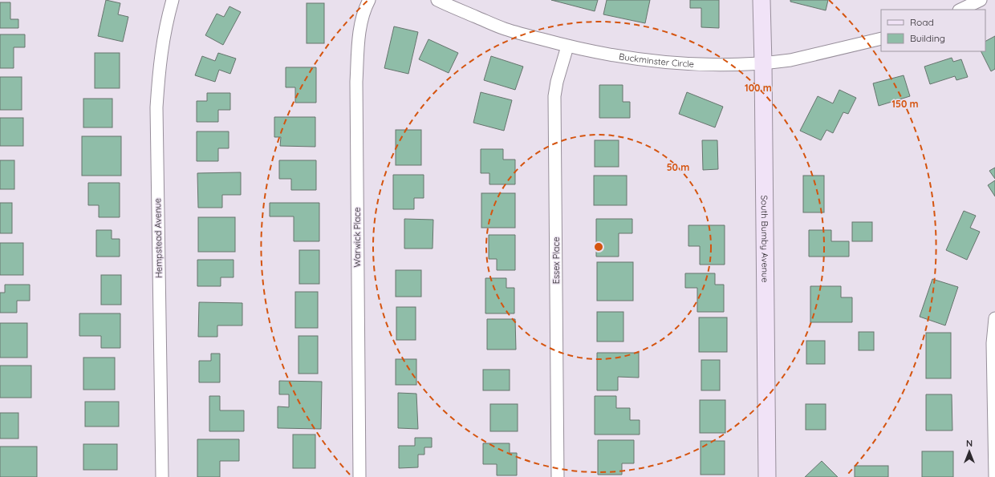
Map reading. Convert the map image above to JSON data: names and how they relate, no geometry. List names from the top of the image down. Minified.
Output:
{"streets":{"street":["Buckminster Circle","Warwick Place","Hempstead Avenue","South Bumby Avenue","Essex Place"]},"crossings":[["Buckminster Circle","South Bumby Avenue"],["Buckminster Circle","Essex Place"]],"legend":["Road","Building"],"north":"top","rings":["100 m","150 m","50 m"]}
